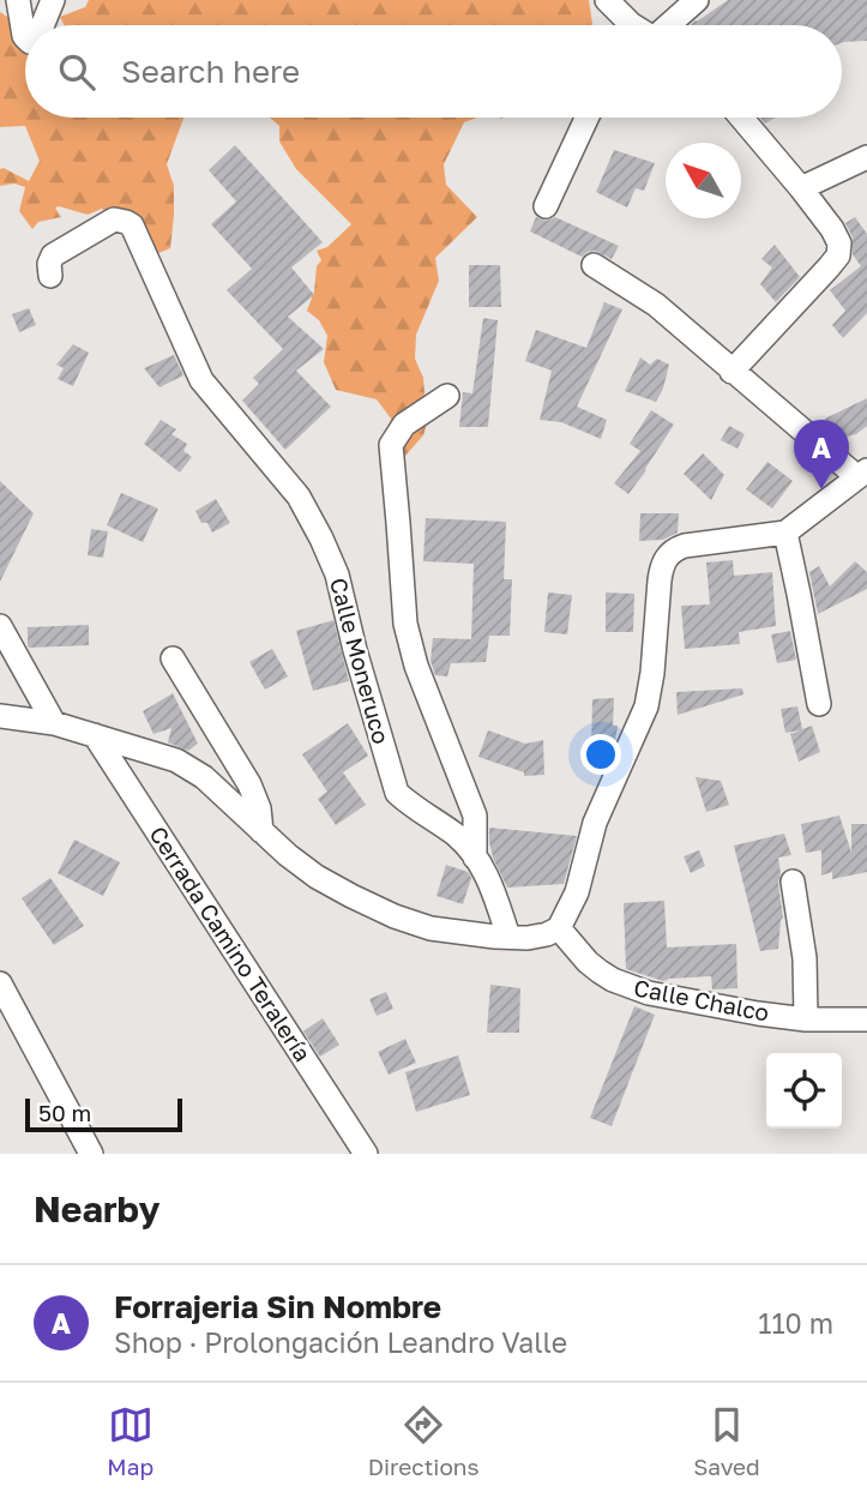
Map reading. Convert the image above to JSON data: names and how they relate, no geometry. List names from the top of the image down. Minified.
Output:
{"streets":{"street":["Calle Moneruco","Cerrada Camino Teralería","Calle Chalco"]},"scale_bar":"50 m","north":"top left","page":{"search":"Search here","pins":"A","scale":"50 m","heading":"Nearby","list":[{"mark":"A","name":"Forrajeria Sin Nombre","note":"Shop · Prolongación Leandro Valle","value":"110 m"}],"nav":["Map","Directions","Saved"]}}
